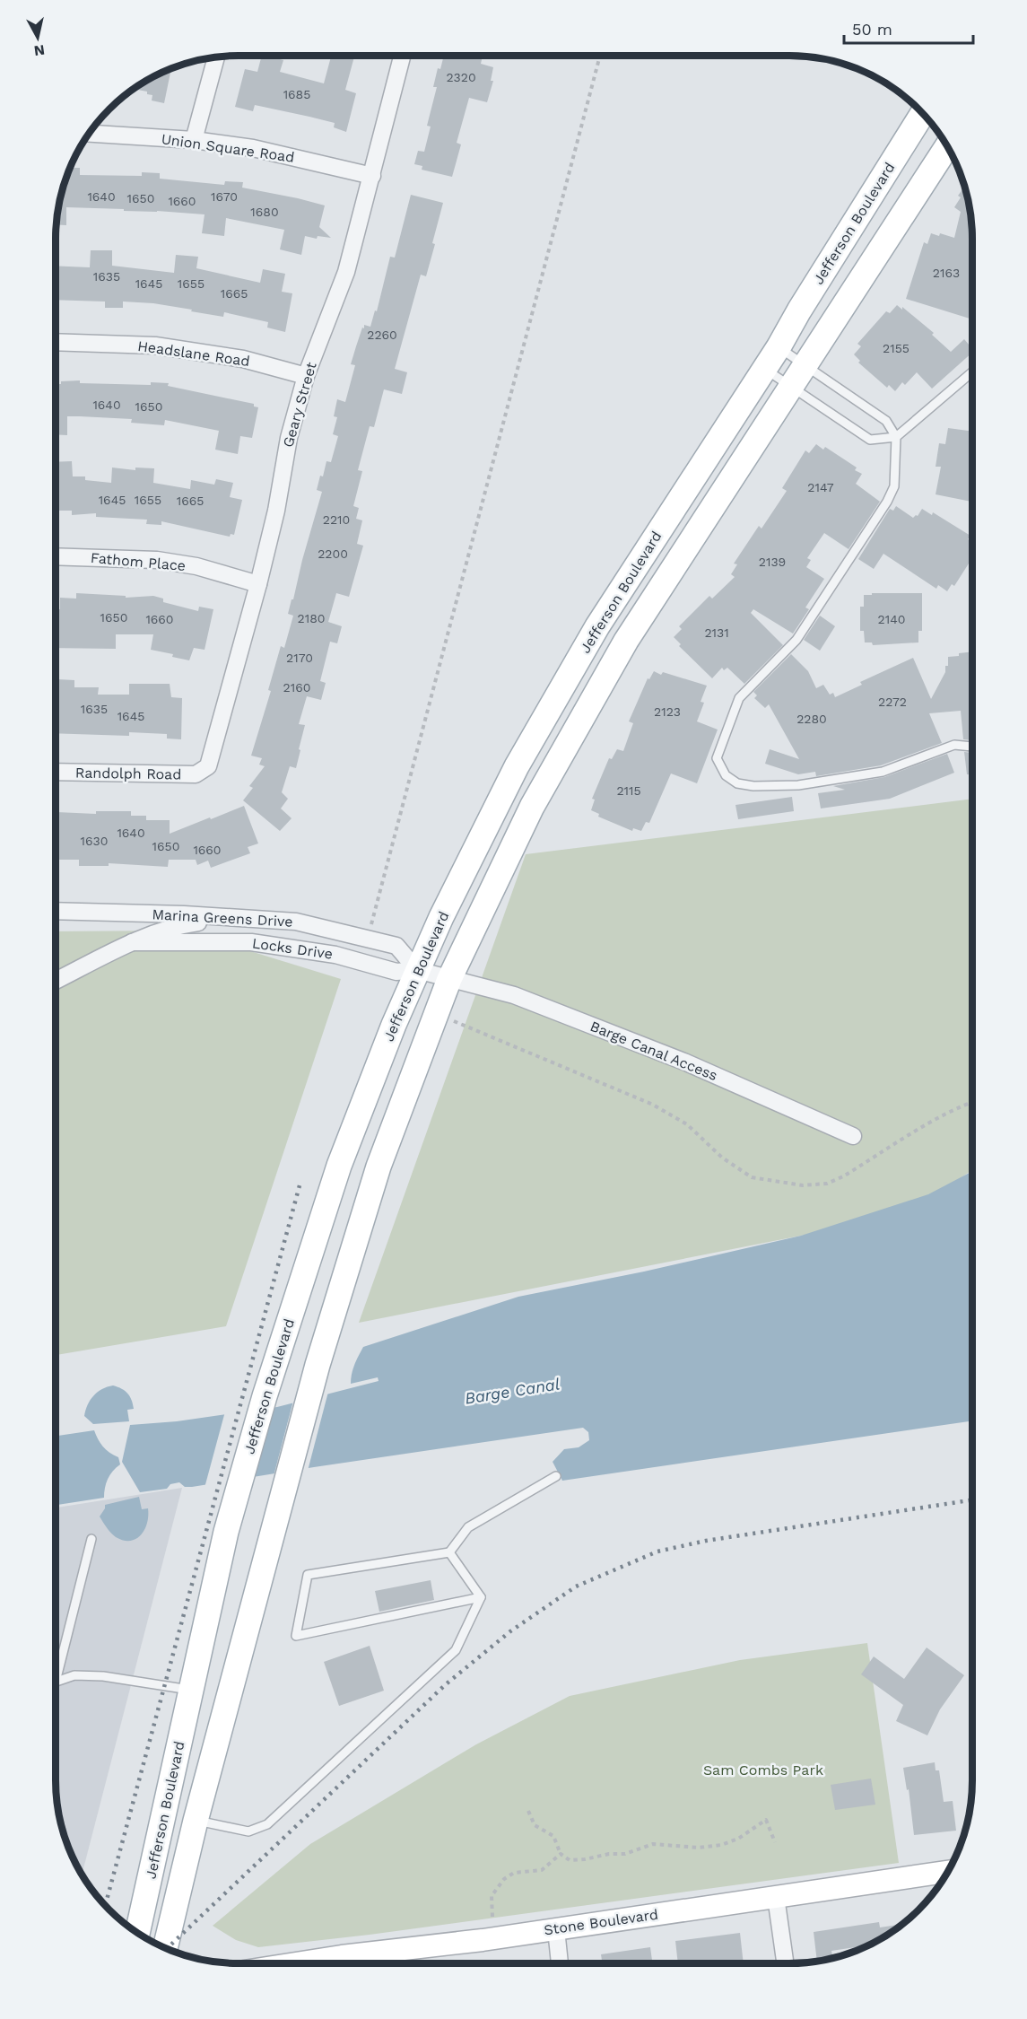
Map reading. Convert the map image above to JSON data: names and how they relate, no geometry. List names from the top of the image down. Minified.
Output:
{"streets":{"main road":["Jefferson Boulevard"],"street":["Union Square Road","Headslane Road","Geary Street","Fathom Place","Randolph Road","Marina Greens Drive","Locks Drive","Barge Canal Access","Stone Boulevard"]},"crossings":[["Union Square Road","Geary Street"],["Jefferson Boulevard","Marina Greens Drive"],["Jefferson Boulevard","Locks Drive"],["Jefferson Boulevard","Barge Canal Access"],["Headslane Road","Geary Street"],["Geary Street","Fathom Place"],["Geary Street","Randolph Road"],["Marina Greens Drive","Locks Drive"],["Locks Drive","Barge Canal Access"]],"water":["Barge Canal"],"parks":["Sam Combs Park"],"house_numbers":["2320","1685","1640","1670","1650","1660","1680","2163","1635","1645","1655","1665","2260","2155","1640","1650","2147","1645","1655","1665","2210","2200","2139","1650","2180","1660","2140","2131","2170","2160","2272","1635","2123","1645","2280","2115","1640","1630","1650","1660"],"scale_bar":"50 m","north":"bottom"}
